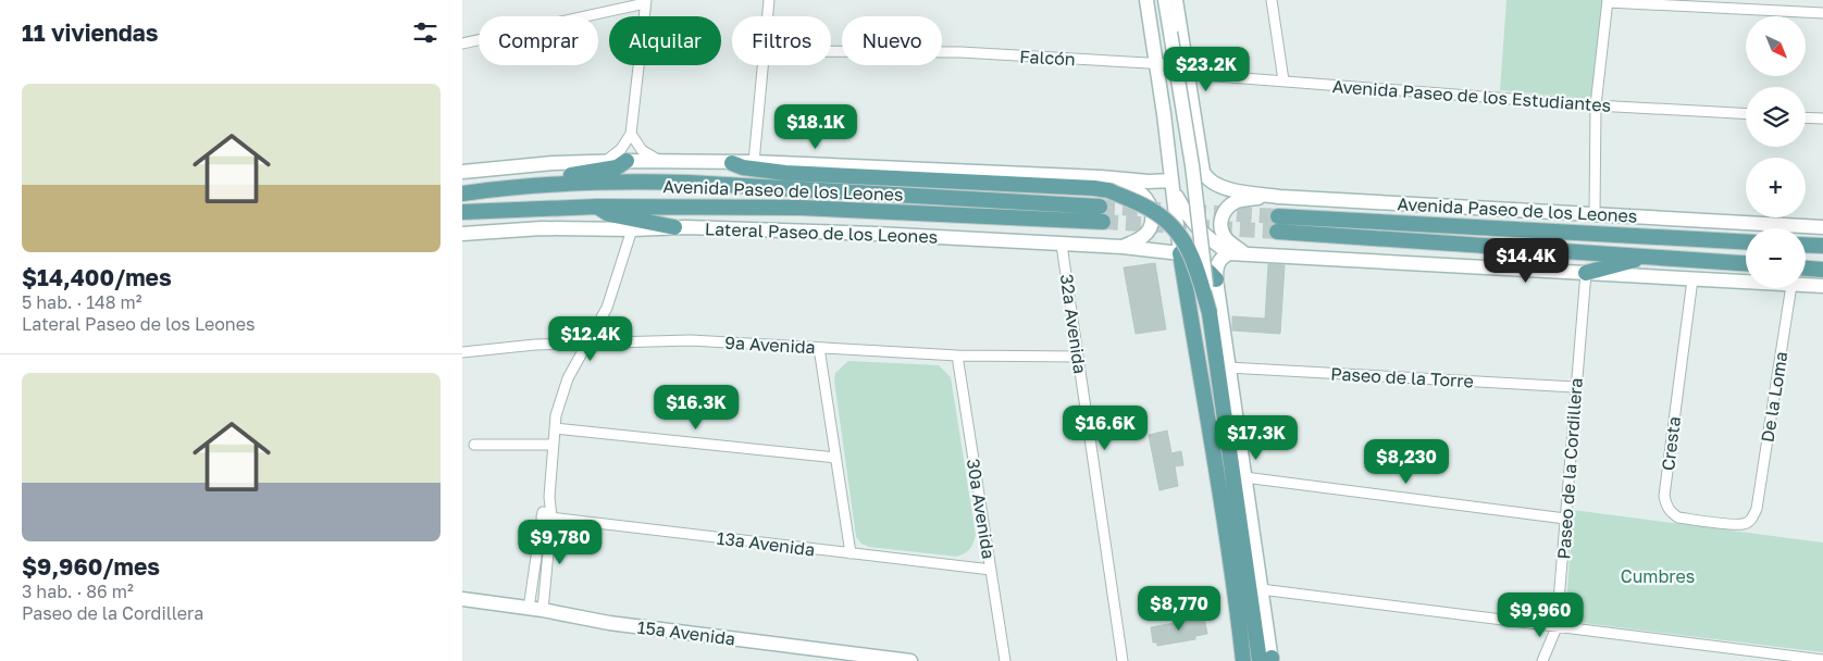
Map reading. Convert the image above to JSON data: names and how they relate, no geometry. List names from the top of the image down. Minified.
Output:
{"streets":{"main road":["Avenida Paseo de los Leones"],"street":["Falcón","Avenida Paseo de los Estudiantes","Lateral Paseo de los Leones","32a Avenida","9a Avenida","Paseo de la Torre","De la Loma","Cresta","Paseo de la Cordillera","30a Avenida","13a Avenida","15a Avenida"]},"crossings":[["Lateral Paseo de los Leones","32a Avenida"],["32a Avenida","9a Avenida"],["9a Avenida","30a Avenida"],["Paseo de la Torre","Paseo de la Cordillera"],["De la Loma","Cresta"],["30a Avenida","13a Avenida"]],"parks":["Cumbres"],"north":"bottom right","page":{"heading":"11 viviendas","map_buttons":["+","−"],"chip":["Comprar","Alquilar","Filtros","Nuevo"],"price":["$23.2K","$18.1K","$14.4K","$12.4K","$16.3K","$16.6K","$17.3K","$8,230","$9,780","$8,770","$9,960"],"list":[{"name":"$14,400/mes","note":"5 hab. · 148 m² · Lateral Paseo de los Leones"},{"name":"$9,960/mes","note":"3 hab. · 86 m² · Paseo de la Cordillera"}]}}
